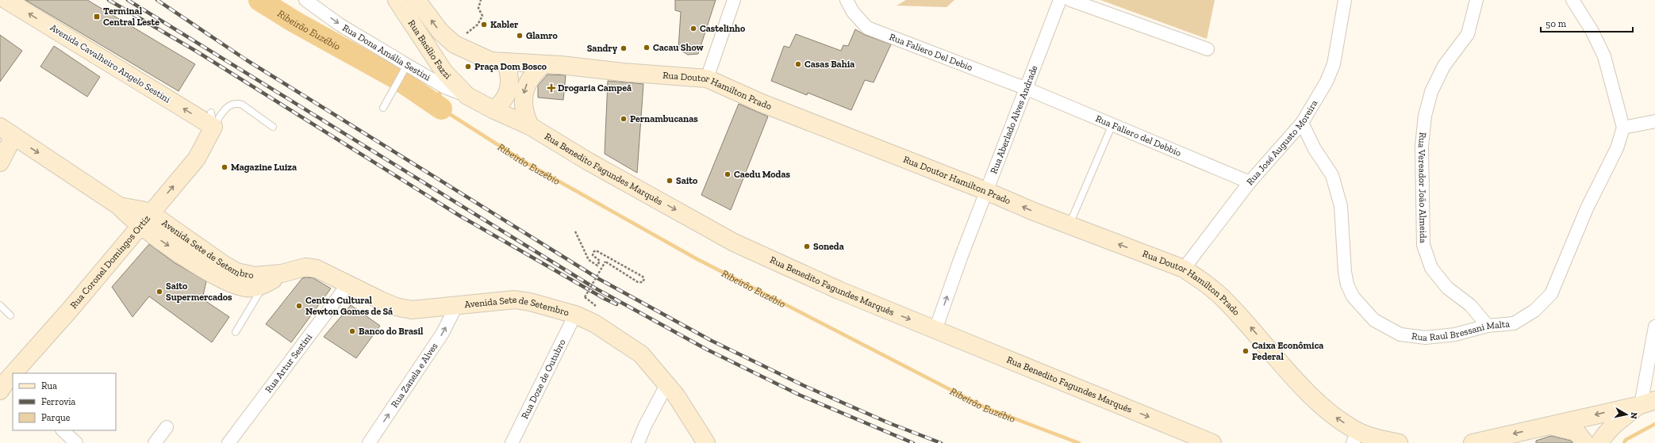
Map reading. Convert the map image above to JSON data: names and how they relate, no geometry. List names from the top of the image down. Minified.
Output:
{"streets":{"main road":["Rua Basílio Fazzi","Avenida Cavalheiro Angelo Sestini","Rua Doutor Hamilton Prado","Rua Benedito Fagundes Marquês","Avenida Sete de Setembro","Rua Coronel Domingos Ortiz"],"street":["Rua Faliero Del Debio","Rua Dona Amália Sestini","Rua Aberlado Alves Andrade","Rua Faliero del Debbio","Rua José Augusto Moreira","Rua Vereador João Almeida","Rua Raul Bressani Malta","Rua Artur Sestini","Rua Zanela e Alves","Rua Doze de Outubro"]},"crossings":[["Rua Basílio Fazzi","Rua Dona Amália Sestini"],["Rua Basílio Fazzi","Rua Doutor Hamilton Prado"],["Rua Basílio Fazzi","Rua Benedito Fagundes Marquês"],["Rua Faliero Del Debio","Rua Aberlado Alves Andrade"],["Rua Faliero Del Debio","Rua Faliero del Debbio"],["Rua Dona Amália Sestini","Rua Benedito Fagundes Marquês"],["Avenida Cavalheiro Angelo Sestini","Rua Coronel Domingos Ortiz"],["Rua Doutor Hamilton Prado","Rua Aberlado Alves Andrade"],["Rua Doutor Hamilton Prado","Rua José Augusto Moreira"],["Rua Aberlado Alves Andrade","Rua Faliero del Debbio"],["Rua Aberlado Alves Andrade","Rua Benedito Fagundes Marquês"],["Rua Faliero del Debbio","Rua José Augusto Moreira"],["Rua José Augusto Moreira","Rua Raul Bressani Malta"],["Rua Vereador João Almeida","Rua Raul Bressani Malta"],["Avenida Sete de Setembro","Rua Coronel Domingos Ortiz"],["Avenida Sete de Setembro","Rua Artur Sestini"],["Avenida Sete de Setembro","Rua Zanela e Alves"],["Avenida Sete de Setembro","Rua Doze de Outubro"]],"one_way":["Rua Dona Amália Sestini","Avenida Cavalheiro Angelo Sestini","Rua Doutor Hamilton Prado","Rua Aberlado Alves Andrade","Rua Benedito Fagundes Marquês","Rua Coronel Domingos Ortiz","Rua Zanela e Alves"],"water":["Ribeirão Euzébio"],"places":{"transit":["Terminal Central Leste"],"other":["Kabler","Castelinho","Glamro","Cacau Show","Sandry","Casas Bahia","Praça Dom Bosco","Pernambucanas","Magazine Luiza","Caedu Modas","Saito","Soneda","Saito Supermercados","Centro Cultural Newton Gomes de Sá","Banco do Brasil","Caixa Econômica Federal"],"health":["Drogaria Campeã"]},"legend":["Rua","Ferrovia","Parque"],"scale_bar":"50 m","north":"right"}
